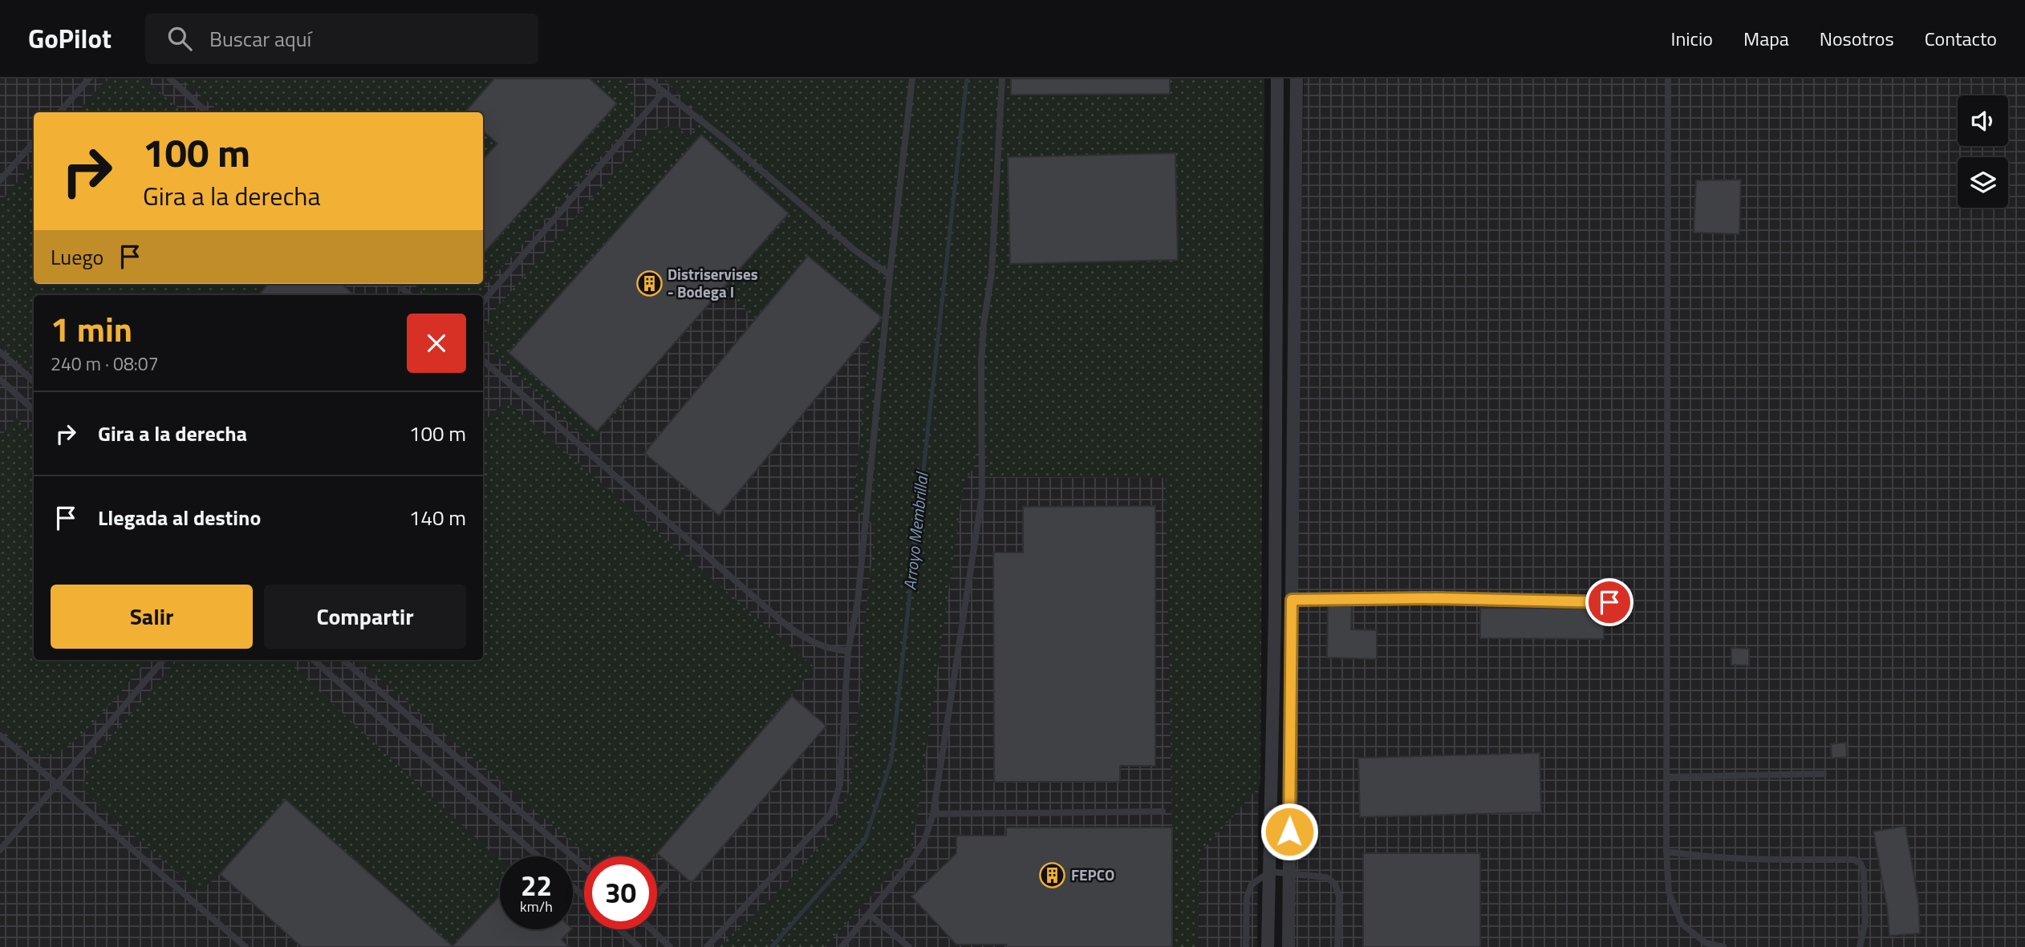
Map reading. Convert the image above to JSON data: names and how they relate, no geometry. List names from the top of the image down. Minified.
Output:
{"water":["Arroyo Membrillal"],"places":{"building":["Distriservises - Bodega I","FEPCO"]},"page":{"header":"GoPilot","search":"Buscar aquí","nav":["Inicio","Mapa","Nosotros","Contacto"],"turn":["100 m","Gira a la derecha"],"then":"Luego","heading":["1 min","240 m · 08:07"],"list":[{"name":"Gira a la derecha","value":"100 m"},{"name":"Llegada al destino","value":"140 m"}],"buttons":["Salir","Compartir"],"speed":"22 km/h","limit":"30"}}
